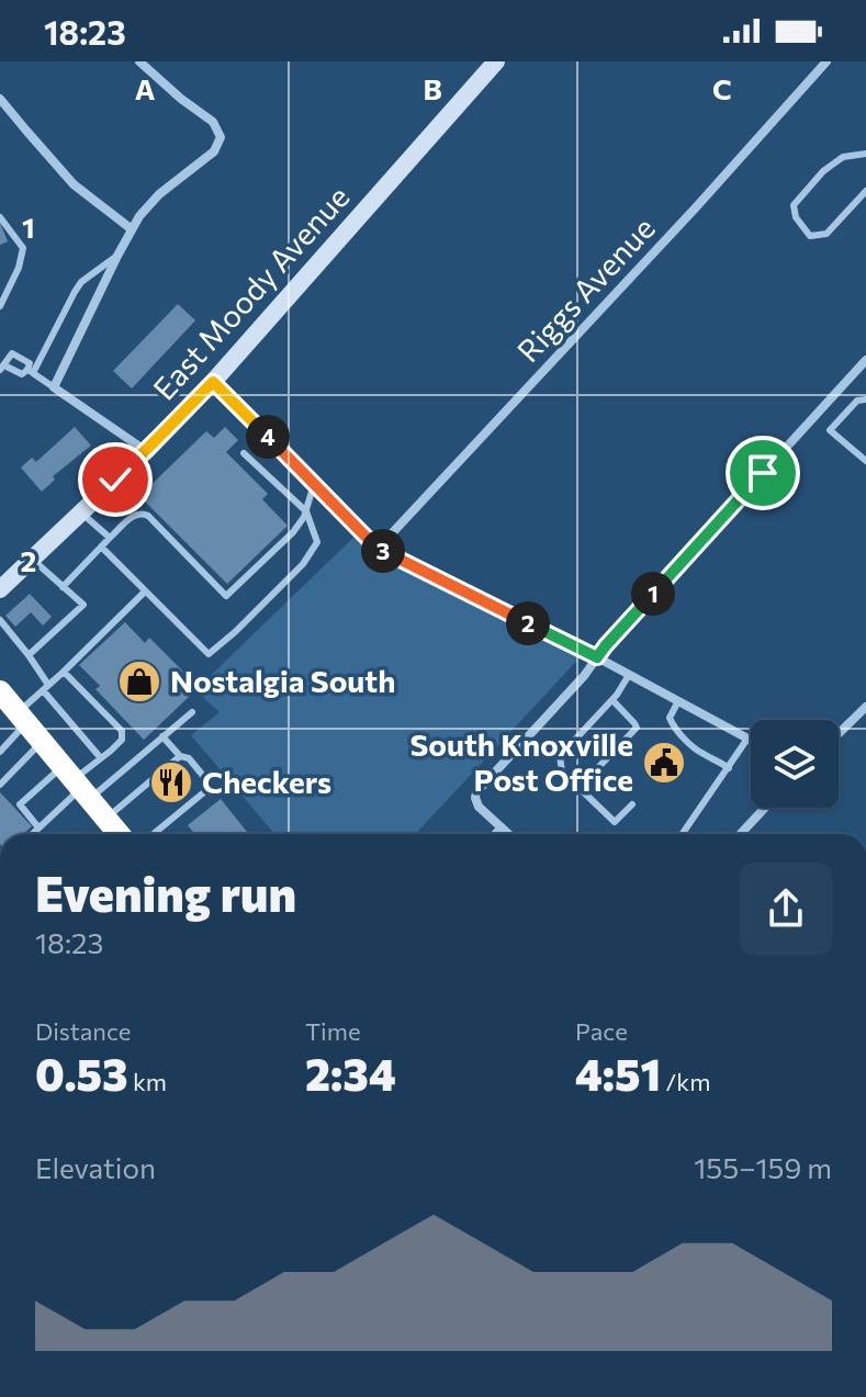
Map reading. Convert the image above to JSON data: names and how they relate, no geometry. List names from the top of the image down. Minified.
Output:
{"streets":{"main road":["East Moody Avenue"],"street":["Riggs Avenue"]},"places":{"shop":["Nostalgia South"],"public building":["South Knoxville Post Office"],"restaurant":["Checkers"]},"page":{"status":"18:23","pins":["4","3","1","2"],"heading":["Evening run","18:23"],"stats":[["Distance","0.53 km"],["Time","2:34"],["Pace","4:51 /km"]],"chart":["Elevation","155–159 m"]},"grid":{"columns":["A","B","C"],"rows":["1","2"]}}
